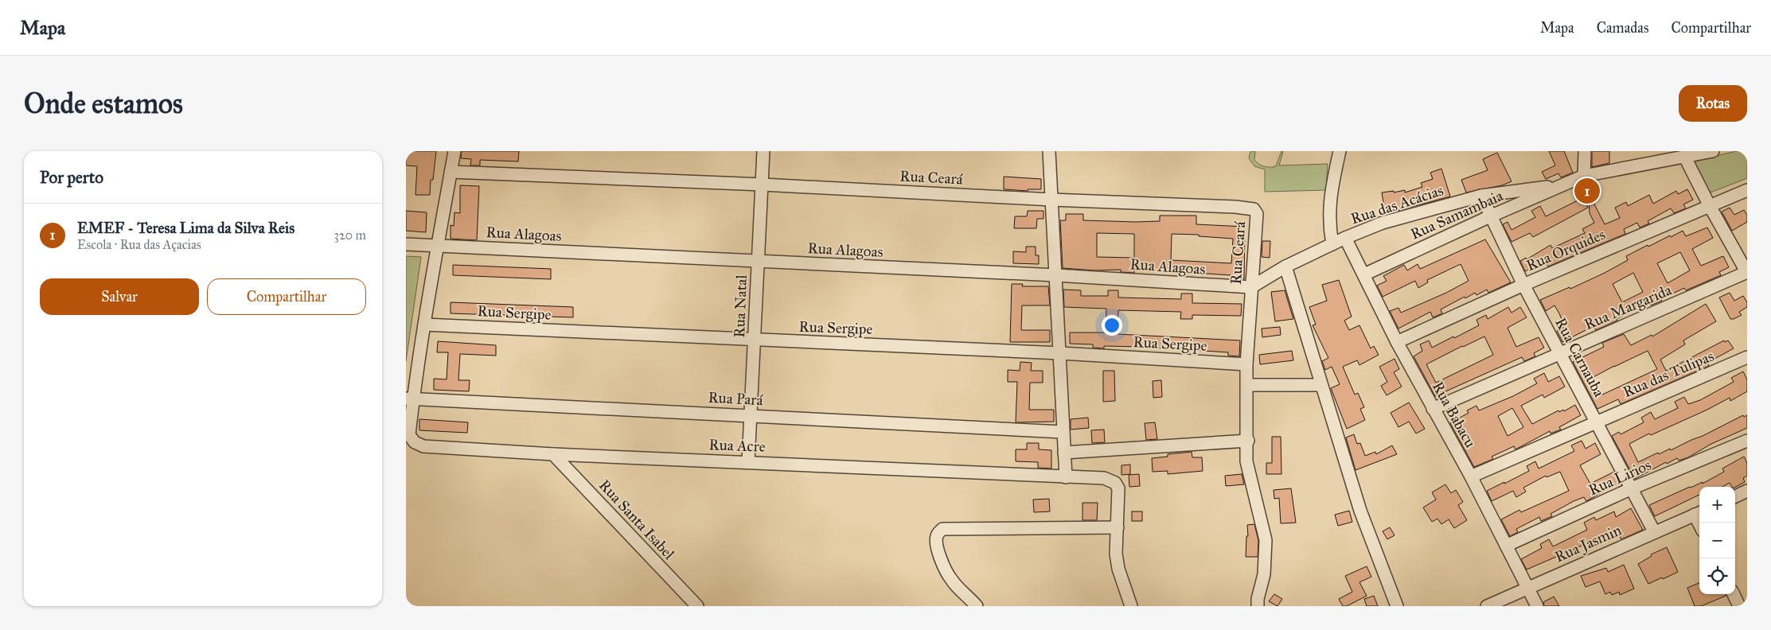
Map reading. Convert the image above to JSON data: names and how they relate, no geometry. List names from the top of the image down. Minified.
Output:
{"streets":{"street":["Rua Ceará","Rua das Acácias","Rua Samambaia","Rua Alagoas","Rua Orquides","Rua Natal","Rua Margarida","Rua Sergipe","Rua Carnauba","Rua das Tulipas","Rua Pará","Rua Babacu","Rua Acre","Rua Lirios","Rua Santa Isabel","Rua Jasmin"]},"crossings":[["Rua Ceará","Rua das Acácias"],["Rua Ceará","Rua Alagoas"],["Rua Ceará","Rua Natal"],["Rua Ceará","Rua Sergipe"],["Rua das Acácias","Rua Samambaia"],["Rua das Acácias","Rua Alagoas"],["Rua das Acácias","Rua Carnauba"],["Rua das Acácias","Rua Babacu"],["Rua Samambaia","Rua Carnauba"],["Rua Samambaia","Rua Babacu"],["Rua Alagoas","Rua Natal"],["Rua Orquides","Rua Carnauba"],["Rua Orquides","Rua Babacu"],["Rua Natal","Rua Sergipe"],["Rua Natal","Rua Pará"],["Rua Natal","Rua Acre"],["Rua Margarida","Rua Carnauba"],["Rua Margarida","Rua Babacu"],["Rua Carnauba","Rua das Tulipas"],["Rua Carnauba","Rua Lirios"],["Rua Carnauba","Rua Jasmin"],["Rua das Tulipas","Rua Babacu"],["Rua Pará","Rua Acre"],["Rua Babacu","Rua Lirios"],["Rua Babacu","Rua Jasmin"],["Rua Acre","Rua Santa Isabel"]],"page":{"header":"Mapa","nav":["Mapa","Camadas","Compartilhar"],"buttons":["Rotas",["Salvar","Compartilhar"]],"title":"Onde estamos","heading":"Por perto","pins":"1","list":[{"mark":"1","name":"EMEF - Teresa Lima da Silva Reis","note":"Escola · Rua das Açacias","value":"320 m"}],"map_buttons":["+","−"]}}
